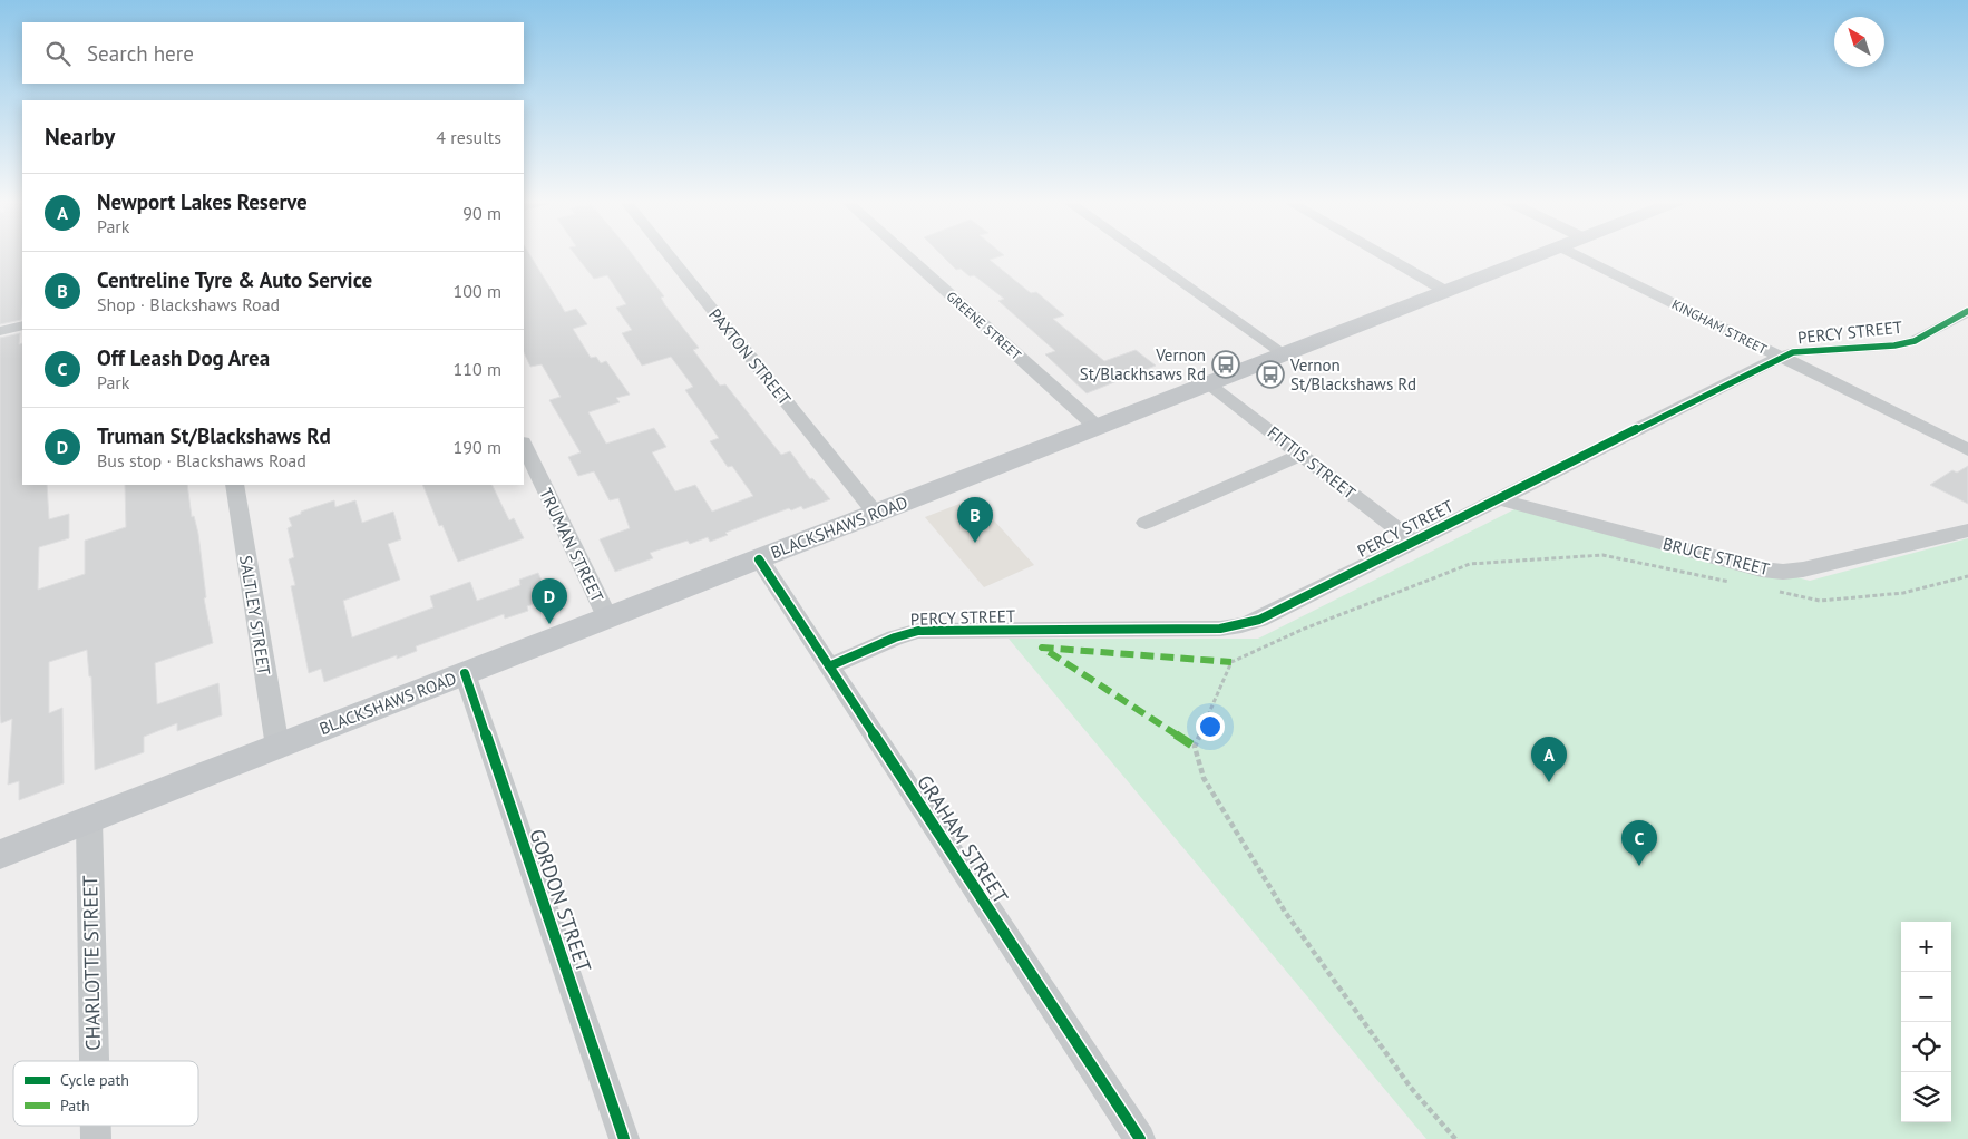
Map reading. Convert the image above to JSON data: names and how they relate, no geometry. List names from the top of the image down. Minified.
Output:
{"streets":{"main road":["BLACKSHAWS ROAD"],"street":["GREENE STREET","KINGHAM STREET","PERCY STREET","PAXTON STREET","FITTIS STREET","TRUMAN STREET","BRUCE STREET","SALTLEY STREET","GRAHAM STREET","GORDON STREET","CHARLOTTE STREET"]},"crossings":[["GREENE STREET","BLACKSHAWS ROAD"],["KINGHAM STREET","PERCY STREET"],["PERCY STREET","FITTIS STREET"],["PERCY STREET","BRUCE STREET"],["PERCY STREET","GRAHAM STREET"],["PAXTON STREET","BLACKSHAWS ROAD"],["FITTIS STREET","BLACKSHAWS ROAD"],["BLACKSHAWS ROAD","TRUMAN STREET"],["BLACKSHAWS ROAD","SALTLEY STREET"],["BLACKSHAWS ROAD","GRAHAM STREET"],["BLACKSHAWS ROAD","GORDON STREET"],["BLACKSHAWS ROAD","CHARLOTTE STREET"]],"places":{"bus stop":["Vernon St/Blackhsaws Rd","Vernon St/Blackshaws Rd"]},"legend":["Cycle path","Path"],"north":"top left","page":{"search":"Search here","heading":["Nearby","4 results"],"list":[{"mark":"A","name":"Newport Lakes Reserve","note":"Park","value":"90 m"},{"mark":"B","name":"Centreline Tyre & Auto Service","note":"Shop · Blackshaws Road","value":"100 m"},{"mark":"C","name":"Off Leash Dog Area","note":"Park","value":"110 m"},{"mark":"D","name":"Truman St/Blackshaws Rd","note":"Bus stop · Blackshaws Road","value":"190 m"}],"pins":["B","D","A","C"],"map_buttons":["+","−"]}}
